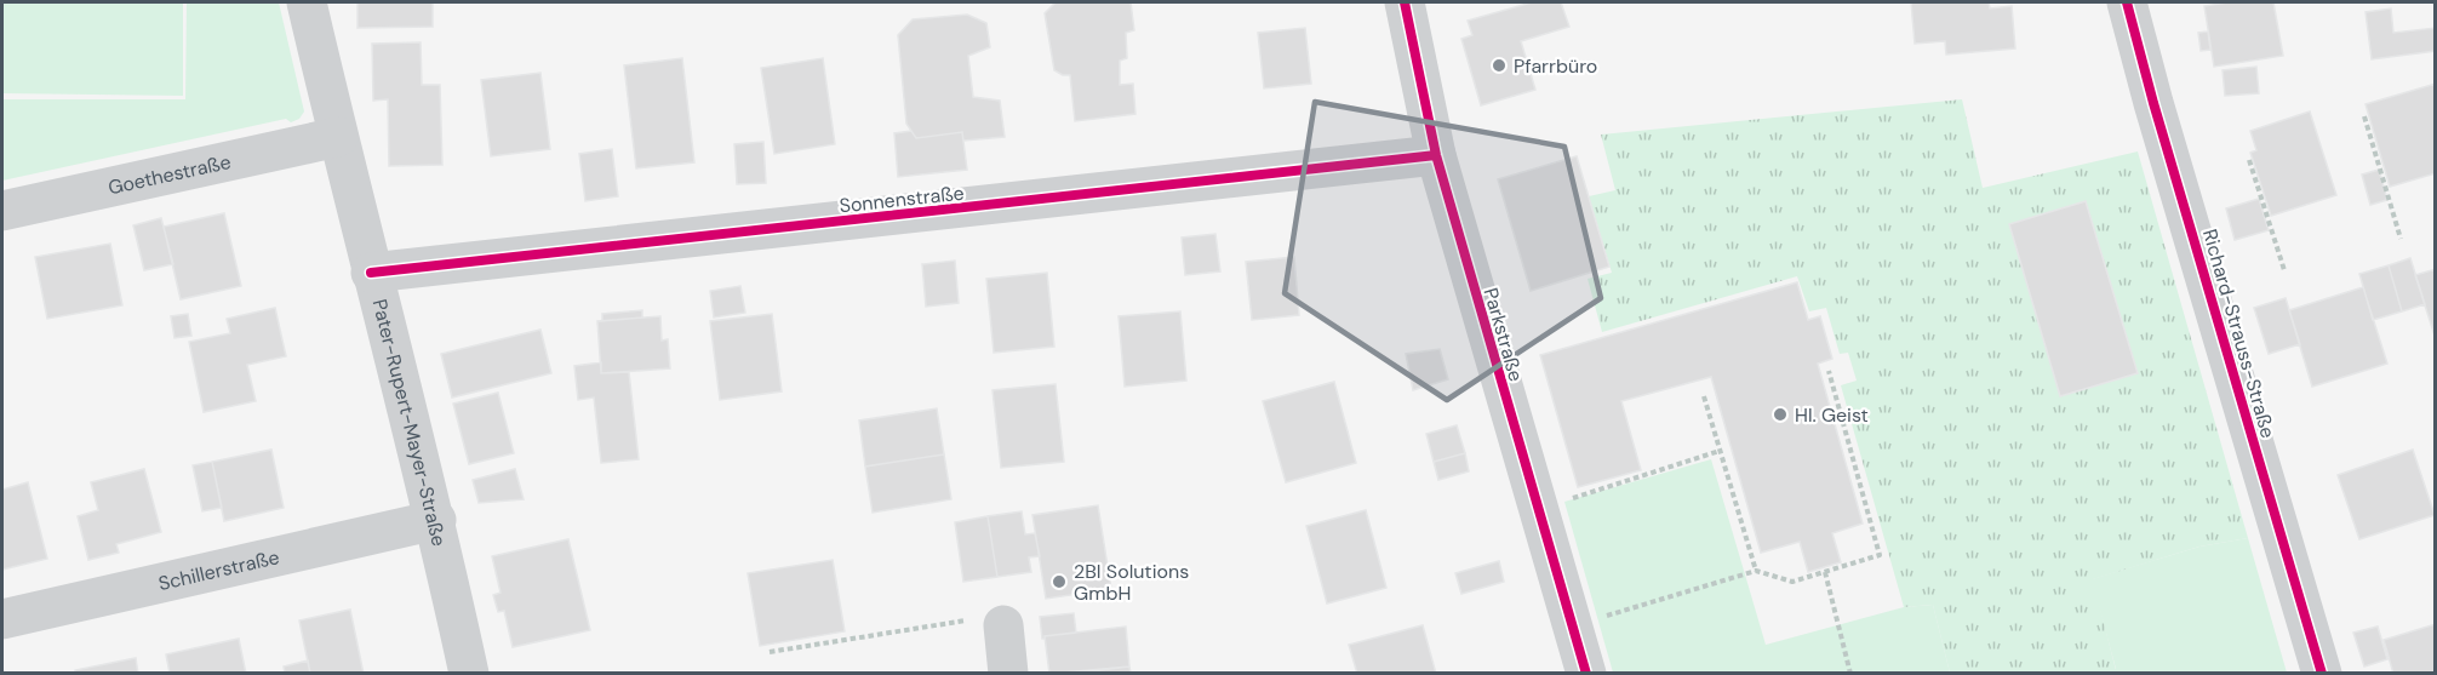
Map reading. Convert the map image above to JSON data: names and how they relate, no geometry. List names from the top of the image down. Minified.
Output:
{"streets":{"street":["Goethestraße","Sonnenstraße","Richard-Strauss-Straße","Parkstraße","Pater-Rupert-Mayer-Straße","Schillerstraße"]},"crossings":[["Goethestraße","Pater-Rupert-Mayer-Straße"],["Sonnenstraße","Parkstraße"],["Sonnenstraße","Pater-Rupert-Mayer-Straße"],["Pater-Rupert-Mayer-Straße","Schillerstraße"]],"places":["Pfarrbüro","Hl. Geist","2BI Solutions GmbH"]}
